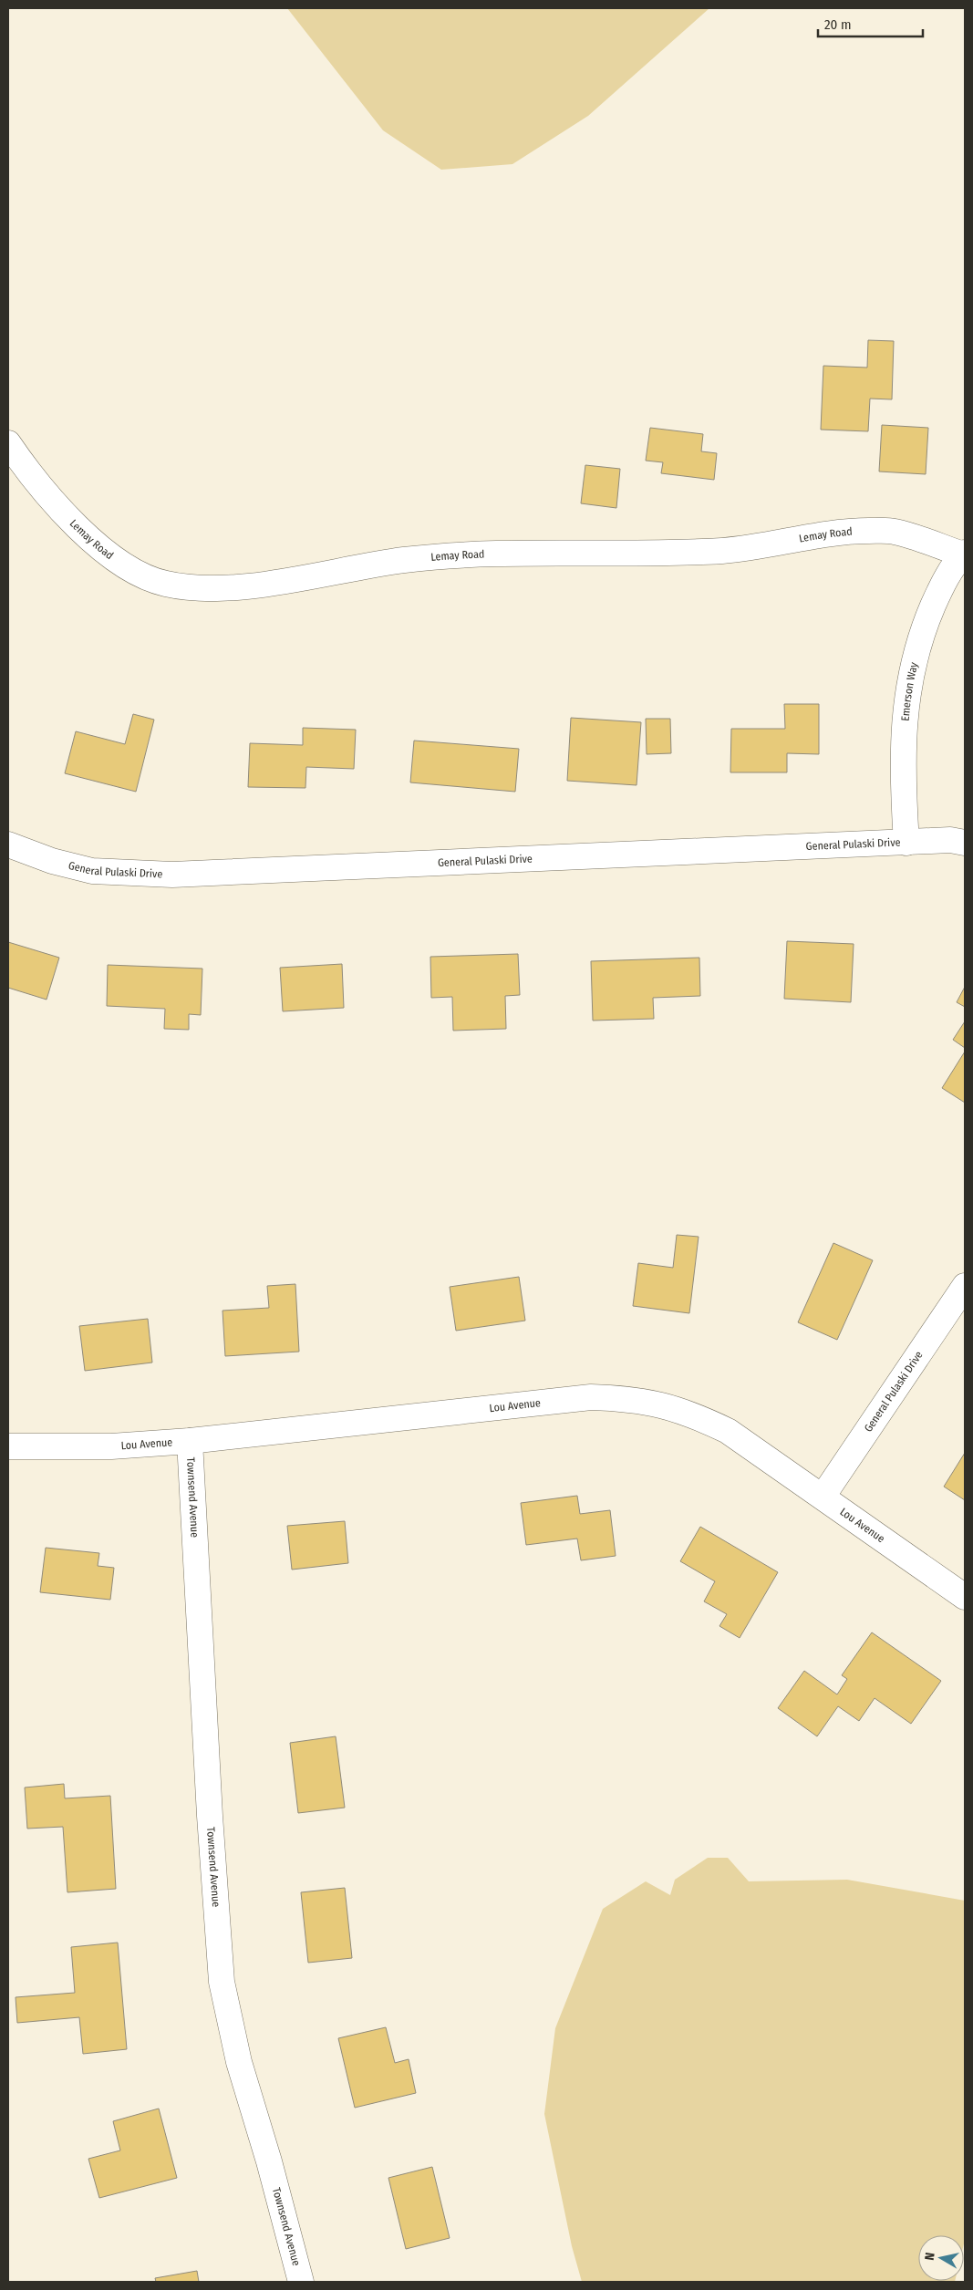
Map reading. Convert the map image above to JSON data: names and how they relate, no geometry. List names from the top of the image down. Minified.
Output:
{"streets":{"street":["Lemay Road","Emerson Way","General Pulaski Drive","Lou Avenue","Townsend Avenue"]},"crossings":[["Lemay Road","Emerson Way"],["Emerson Way","General Pulaski Drive"],["General Pulaski Drive","Lou Avenue"],["Lou Avenue","Townsend Avenue"]],"scale_bar":"20 m","north":"left"}
